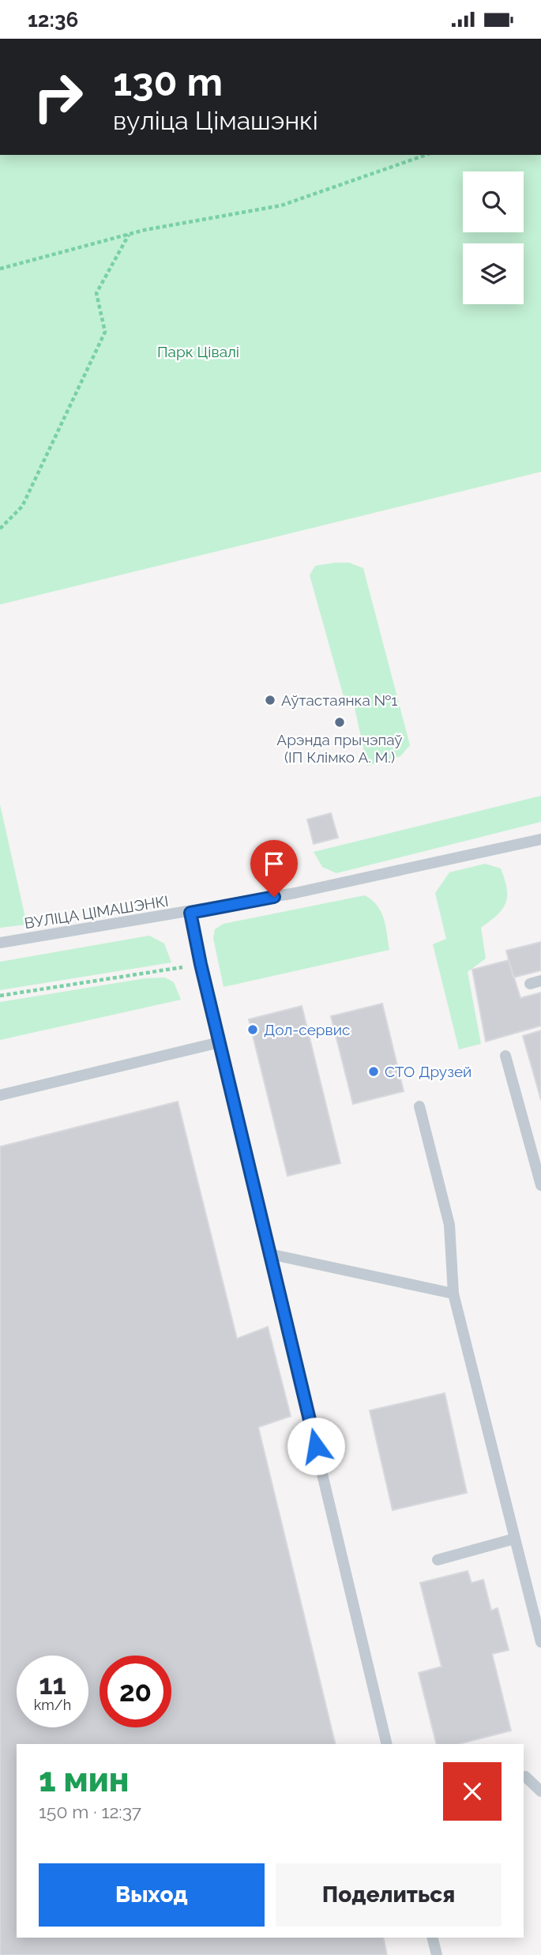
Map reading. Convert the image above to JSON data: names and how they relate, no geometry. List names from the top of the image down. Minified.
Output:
{"streets":{"lane":["ВУЛІЦА ЦІМАШЭНКІ"]},"parks":["Парк Цівалі"],"places":["Аўтастаянка №1","Арэнда прычэпаў (ІП Клімко А. М.)","Дол-сервис","СТО Друзей"],"page":{"status":"12:36","turn":["130 m","вуліца Цімашэнкі"],"speed":"11 km/h","limit":"20","heading":["1 мин","150 m · 12:37"],"buttons":["Выход","Поделиться"]}}
